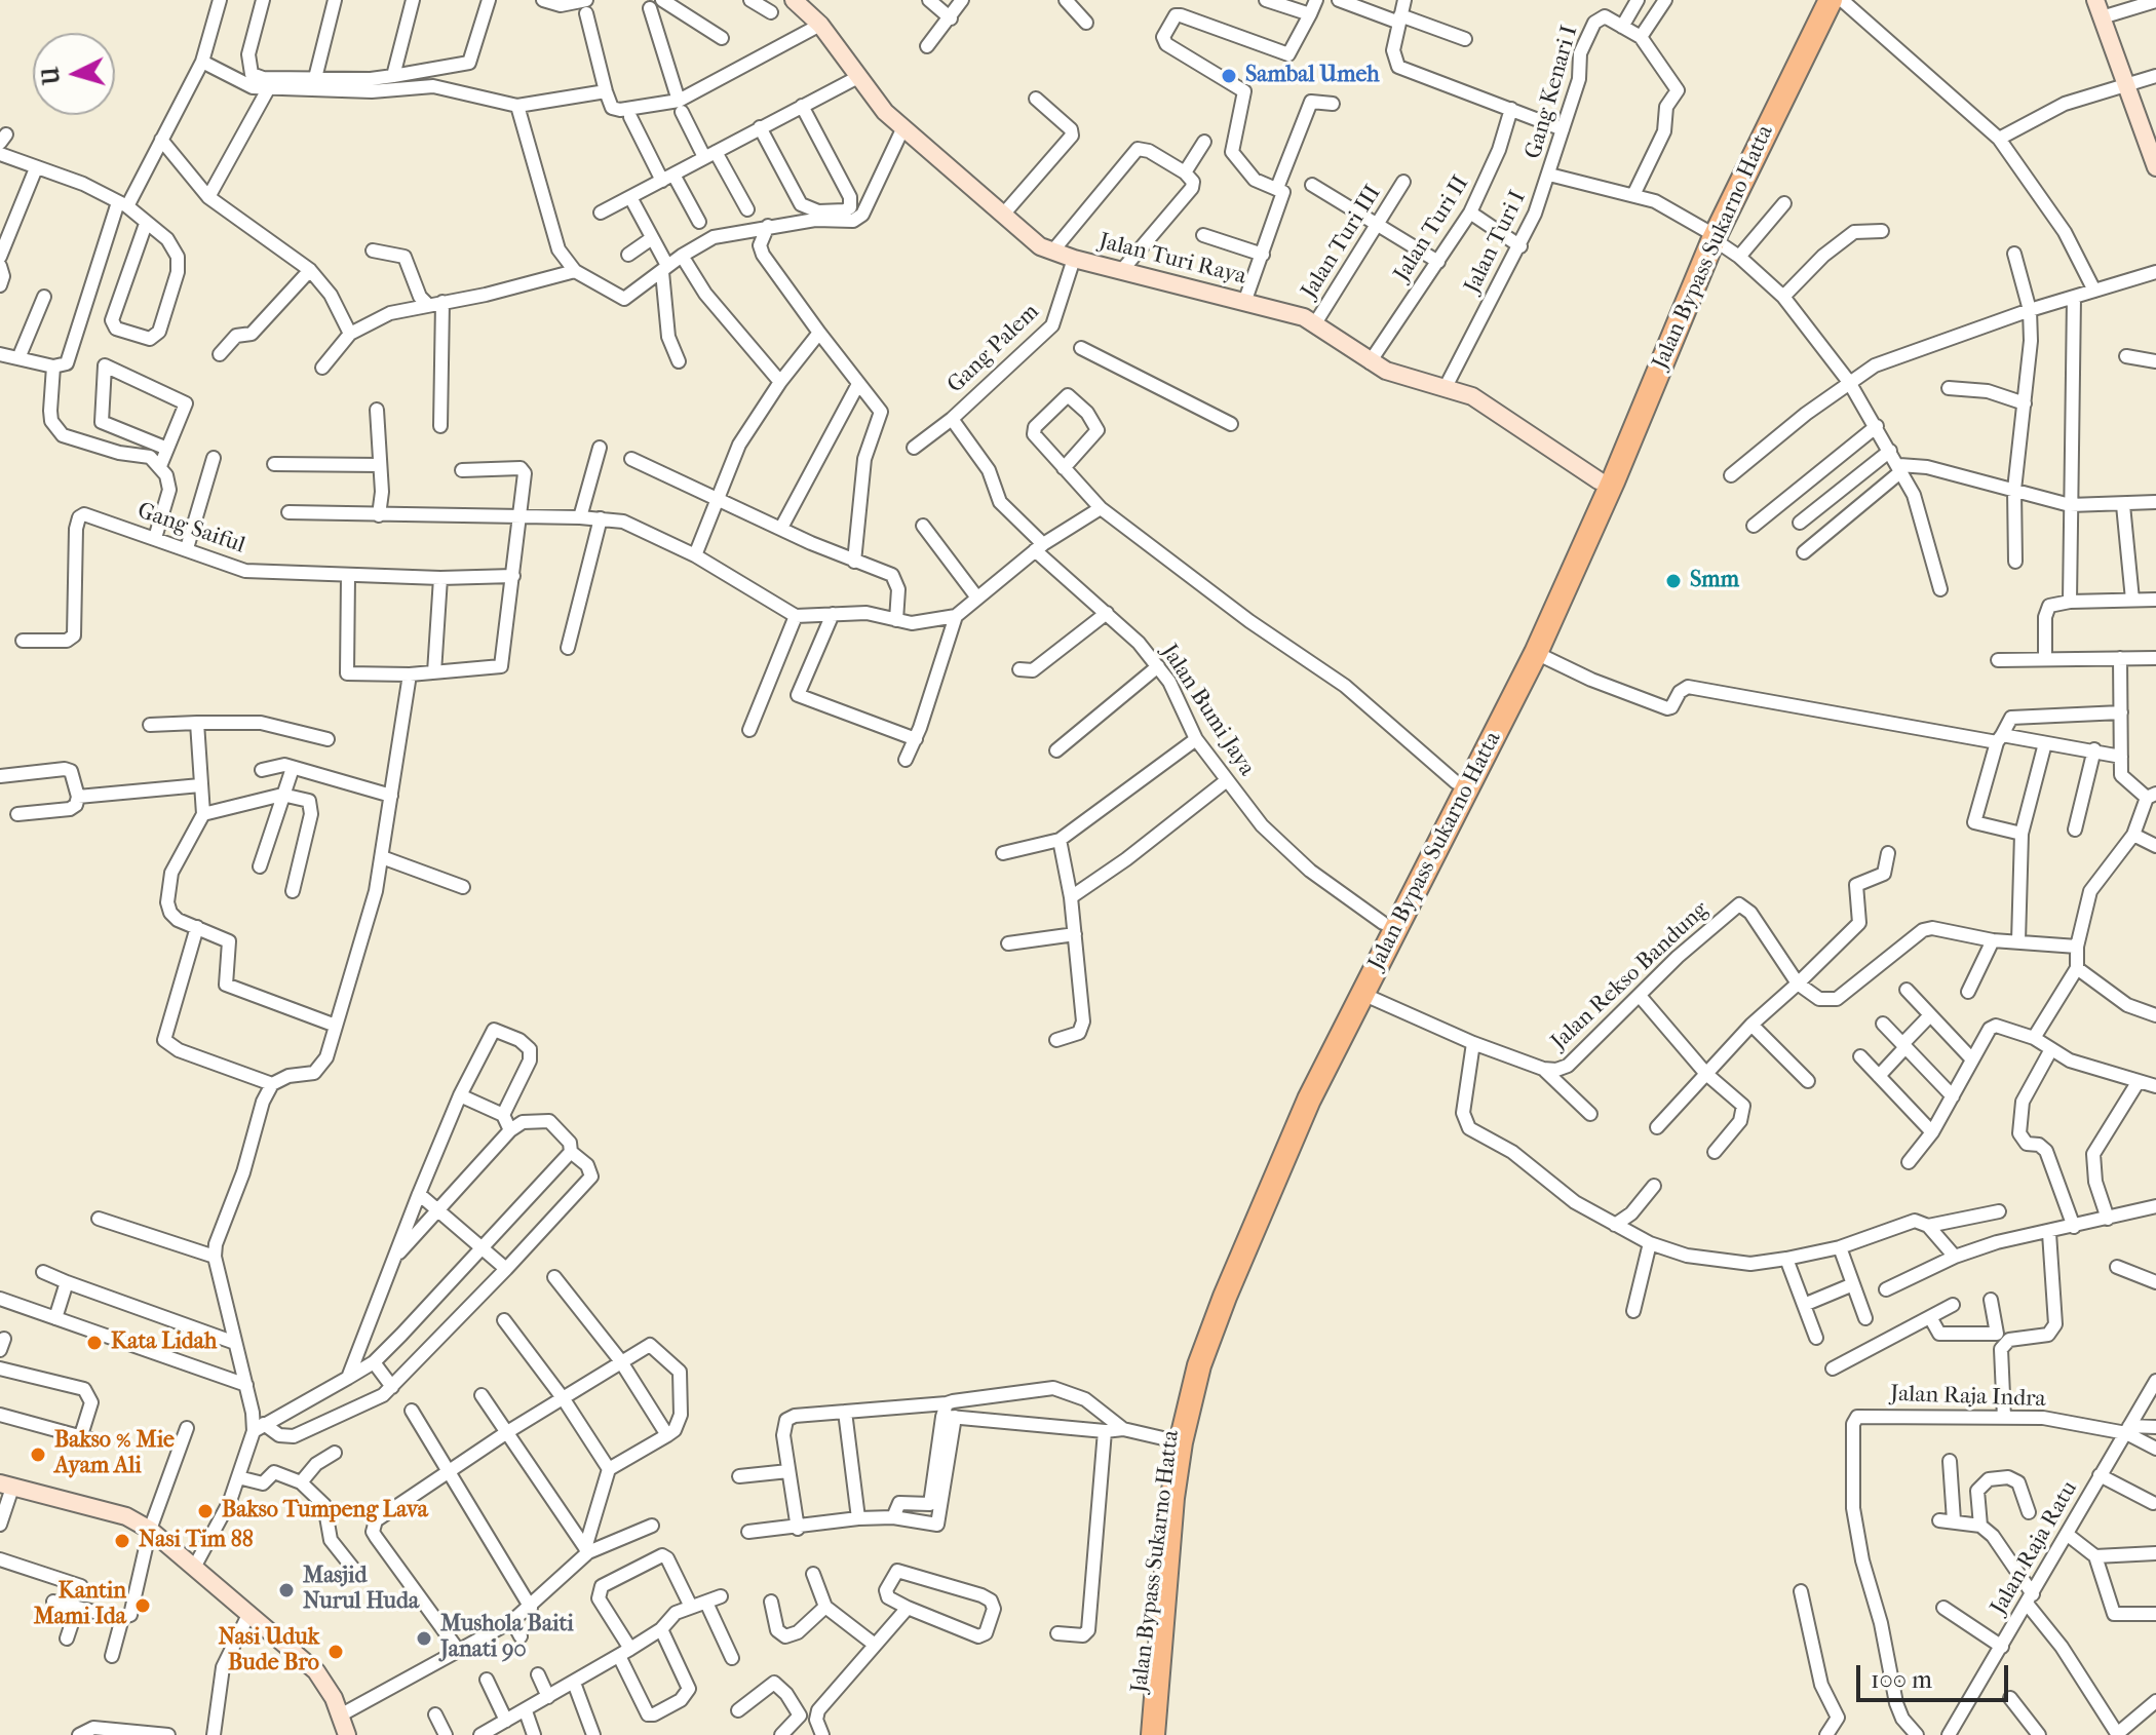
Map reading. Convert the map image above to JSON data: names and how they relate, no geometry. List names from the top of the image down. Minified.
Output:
{"streets":{"highway":["Jalan Bypass Sukarno Hatta"],"street":["Gang Kenari I","Jalan Turi II","Jalan Turi III","Jalan Turi I","Jalan Turi Raya","Gang Palem","Gang Saiful","Jalan Bumi Jaya","Jalan Rekso Bandung","Jalan Raja Indra","Jalan Raja Ratu"]},"crossings":[["Gang Kenari I","Jalan Turi I"],["Jalan Turi II","Jalan Turi Raya"],["Jalan Turi III","Jalan Turi Raya"],["Jalan Turi I","Jalan Bypass Sukarno Hatta"],["Jalan Turi I","Jalan Turi Raya"],["Jalan Bypass Sukarno Hatta","Jalan Turi Raya"],["Jalan Bypass Sukarno Hatta","Jalan Bumi Jaya"],["Jalan Bypass Sukarno Hatta","Jalan Rekso Bandung"],["Jalan Turi Raya","Gang Palem"],["Gang Palem","Jalan Bumi Jaya"],["Jalan Raja Indra","Jalan Raja Ratu"]],"places":["Sambal Umeh","Smm","Kata Lidah","Bakso % Mie Ayam Ali","Bakso Tumpeng Lava","Nasi Tim 88","Masjid Nurul Huda","Kantin Mami Ida","Mushola Baiti Janati 90","Nasi Uduk Bude Bro"],"scale_bar":"100 m","north":"left"}
